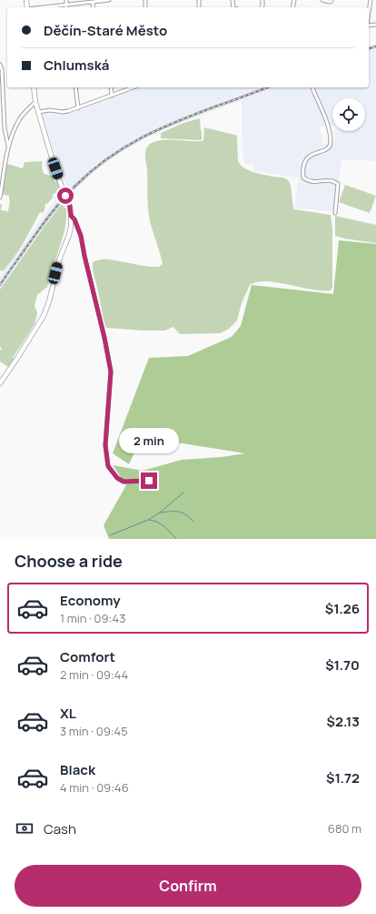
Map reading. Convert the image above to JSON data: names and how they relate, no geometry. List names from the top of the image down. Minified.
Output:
{"page":{"banner":["Děčín-Staré Město","Chlumská"],"bubble":"2 min","heading":"Choose a ride","list":[{"name":"Economy","note":"1 min · 09:43","value":"$1.26"},{"name":"Comfort","note":"2 min · 09:44","value":"$1.70"},{"name":"XL","note":"3 min · 09:45","value":"$2.13"},{"name":"Black","note":"4 min · 09:46","value":"$1.72"}],"pay":["Cash","680 m"],"buttons":"Confirm"}}
